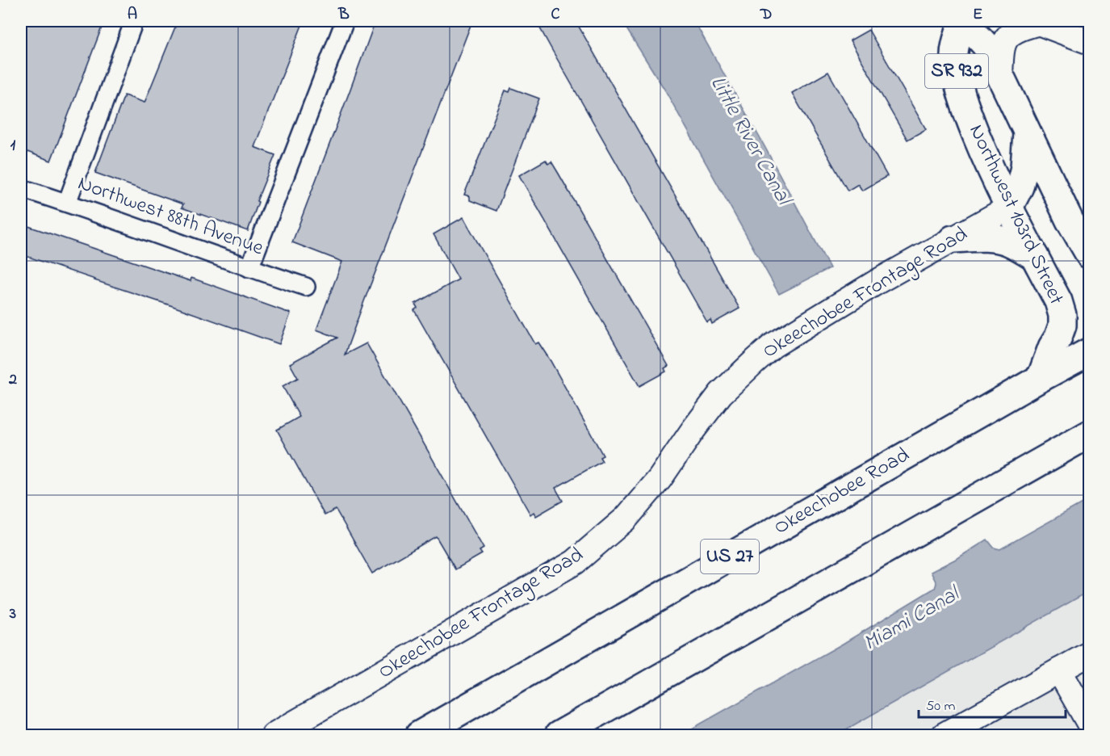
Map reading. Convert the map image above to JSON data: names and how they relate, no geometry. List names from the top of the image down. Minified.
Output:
{"streets":{"main road":["SR 932","Northwest 103rd Street","Okeechobee Road","US 27"],"street":["Northwest 88th Avenue","Okeechobee Frontage Road"]},"crossings":[["SR 932","Northwest 103rd Street"],["Northwest 103rd Street","Okeechobee Frontage Road"],["Northwest 103rd Street","Okeechobee Road"]],"water":["Little River Canal","Miami Canal"],"scale_bar":"50 m","grid":{"columns":["A","B","C","D","E"],"rows":["1","2","3"]}}
